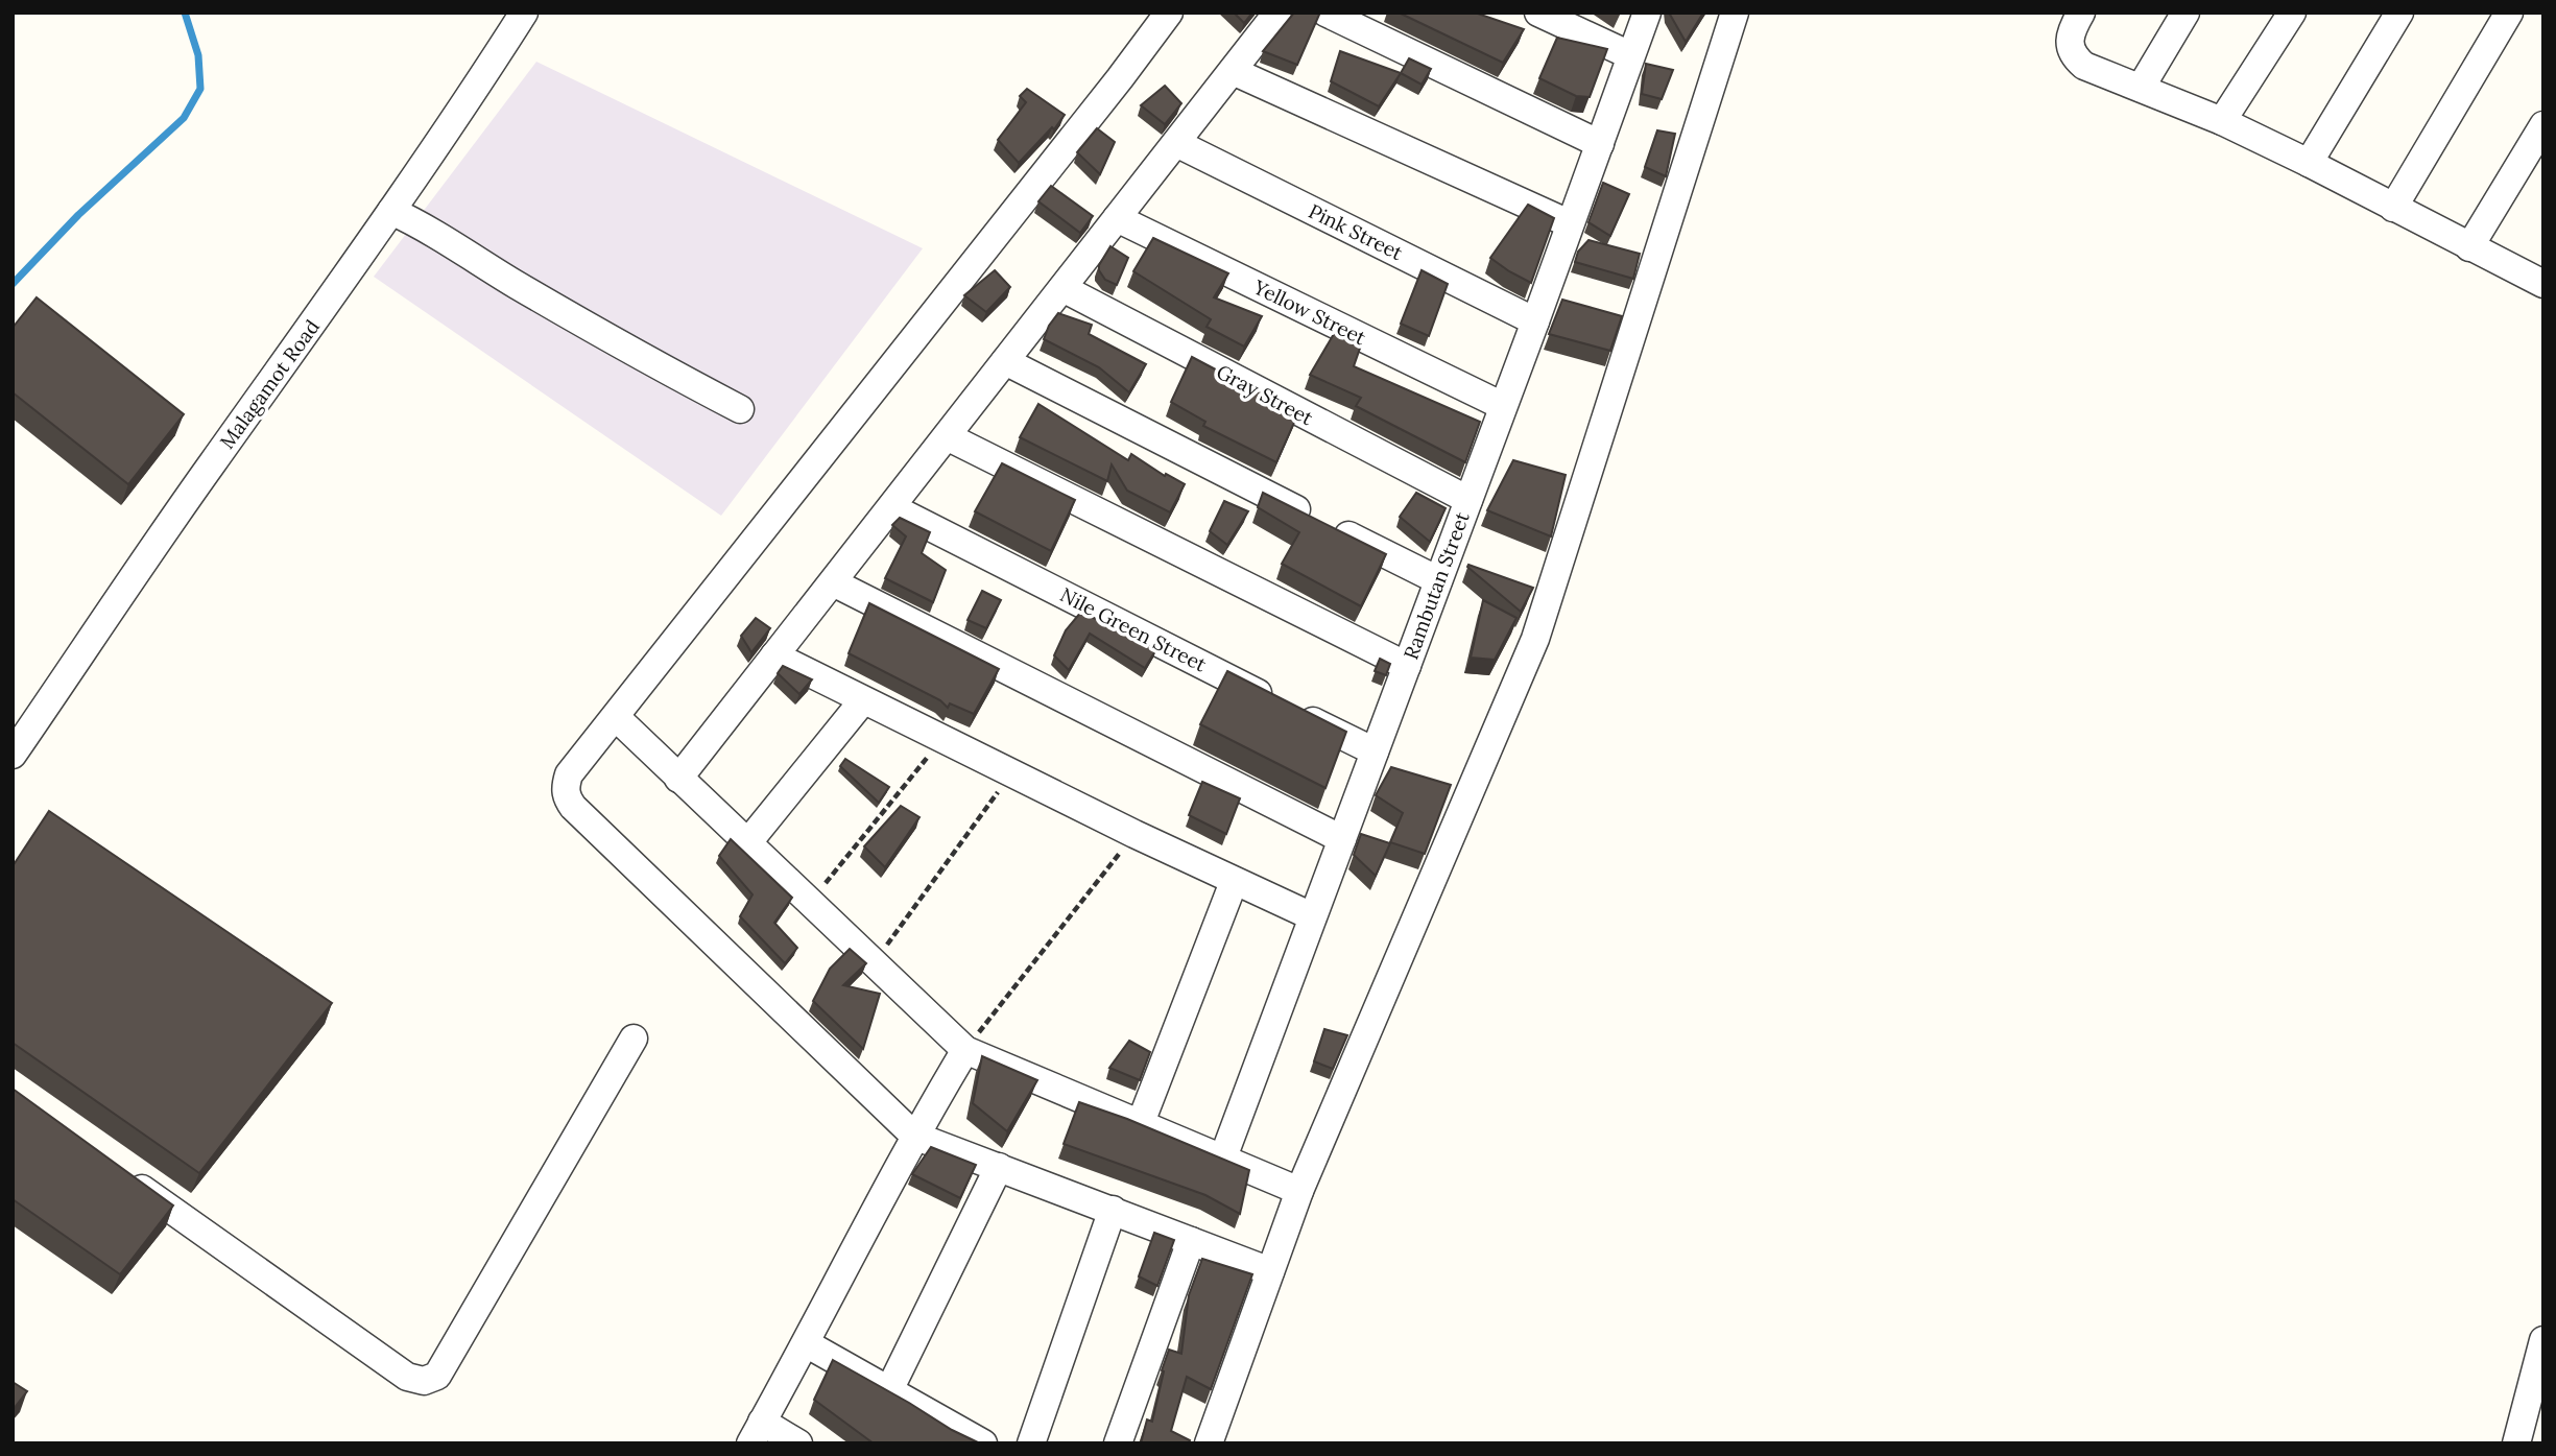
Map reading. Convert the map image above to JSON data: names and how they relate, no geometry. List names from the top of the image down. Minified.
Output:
{"streets":{"street":["Pink Street","Yellow Street","Malagamot Road","Gray Street","Rambutan Street","Nile Green Street"]},"crossings":[["Pink Street","Rambutan Street"],["Yellow Street","Rambutan Street"],["Gray Street","Rambutan Street"],["Rambutan Street","Nile Green Street"]]}
